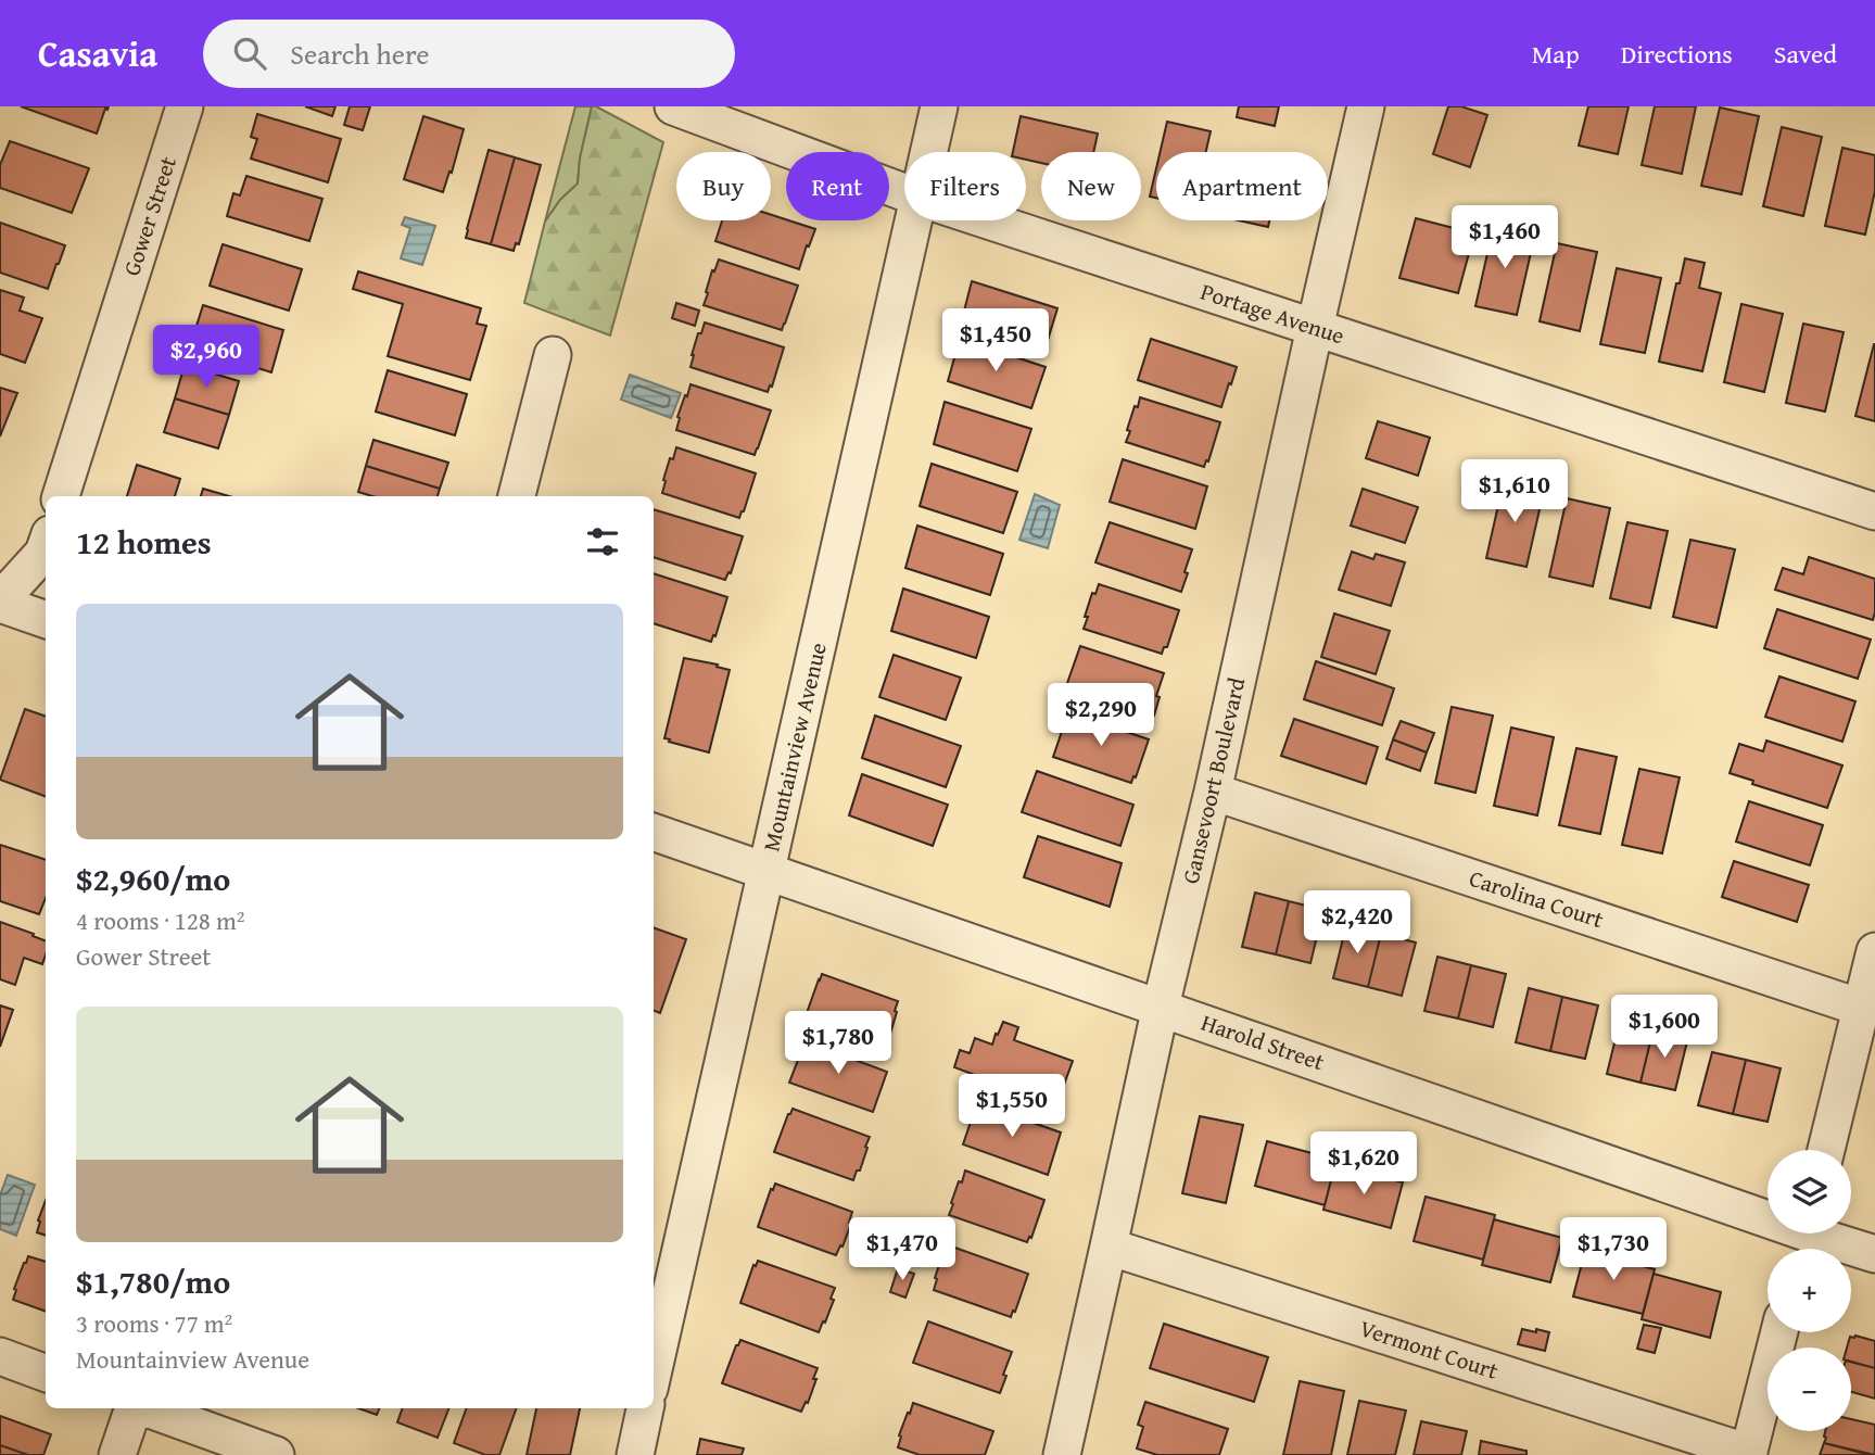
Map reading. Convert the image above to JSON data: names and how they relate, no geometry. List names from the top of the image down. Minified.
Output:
{"streets":{"street":["Gower Street","Portage Avenue","Mountainview Avenue","Gansevoort Boulevard","Carolina Court","Harold Street","Vermont Court"]},"crossings":[["Portage Avenue","Gansevoort Boulevard"],["Mountainview Avenue","Harold Street"],["Gansevoort Boulevard","Carolina Court"],["Gansevoort Boulevard","Harold Street"],["Gansevoort Boulevard","Vermont Court"]],"page":{"header":"Casavia","search":"Search here","nav":["Map","Directions","Saved"],"chip":["Buy","Rent","Filters","New","Apartment"],"price":["$1,460","$1,450","$2,960","$1,610","$2,290","$2,420","$1,600","$1,780","$1,550","$1,620","$1,470","$1,730"],"heading":"12 homes","list":[{"name":"$2,960/mo","note":"4 rooms · 128 m² · Gower Street"},{"name":"$1,780/mo","note":"3 rooms · 77 m² · Mountainview Avenue"}],"map_buttons":["+","−"]}}
